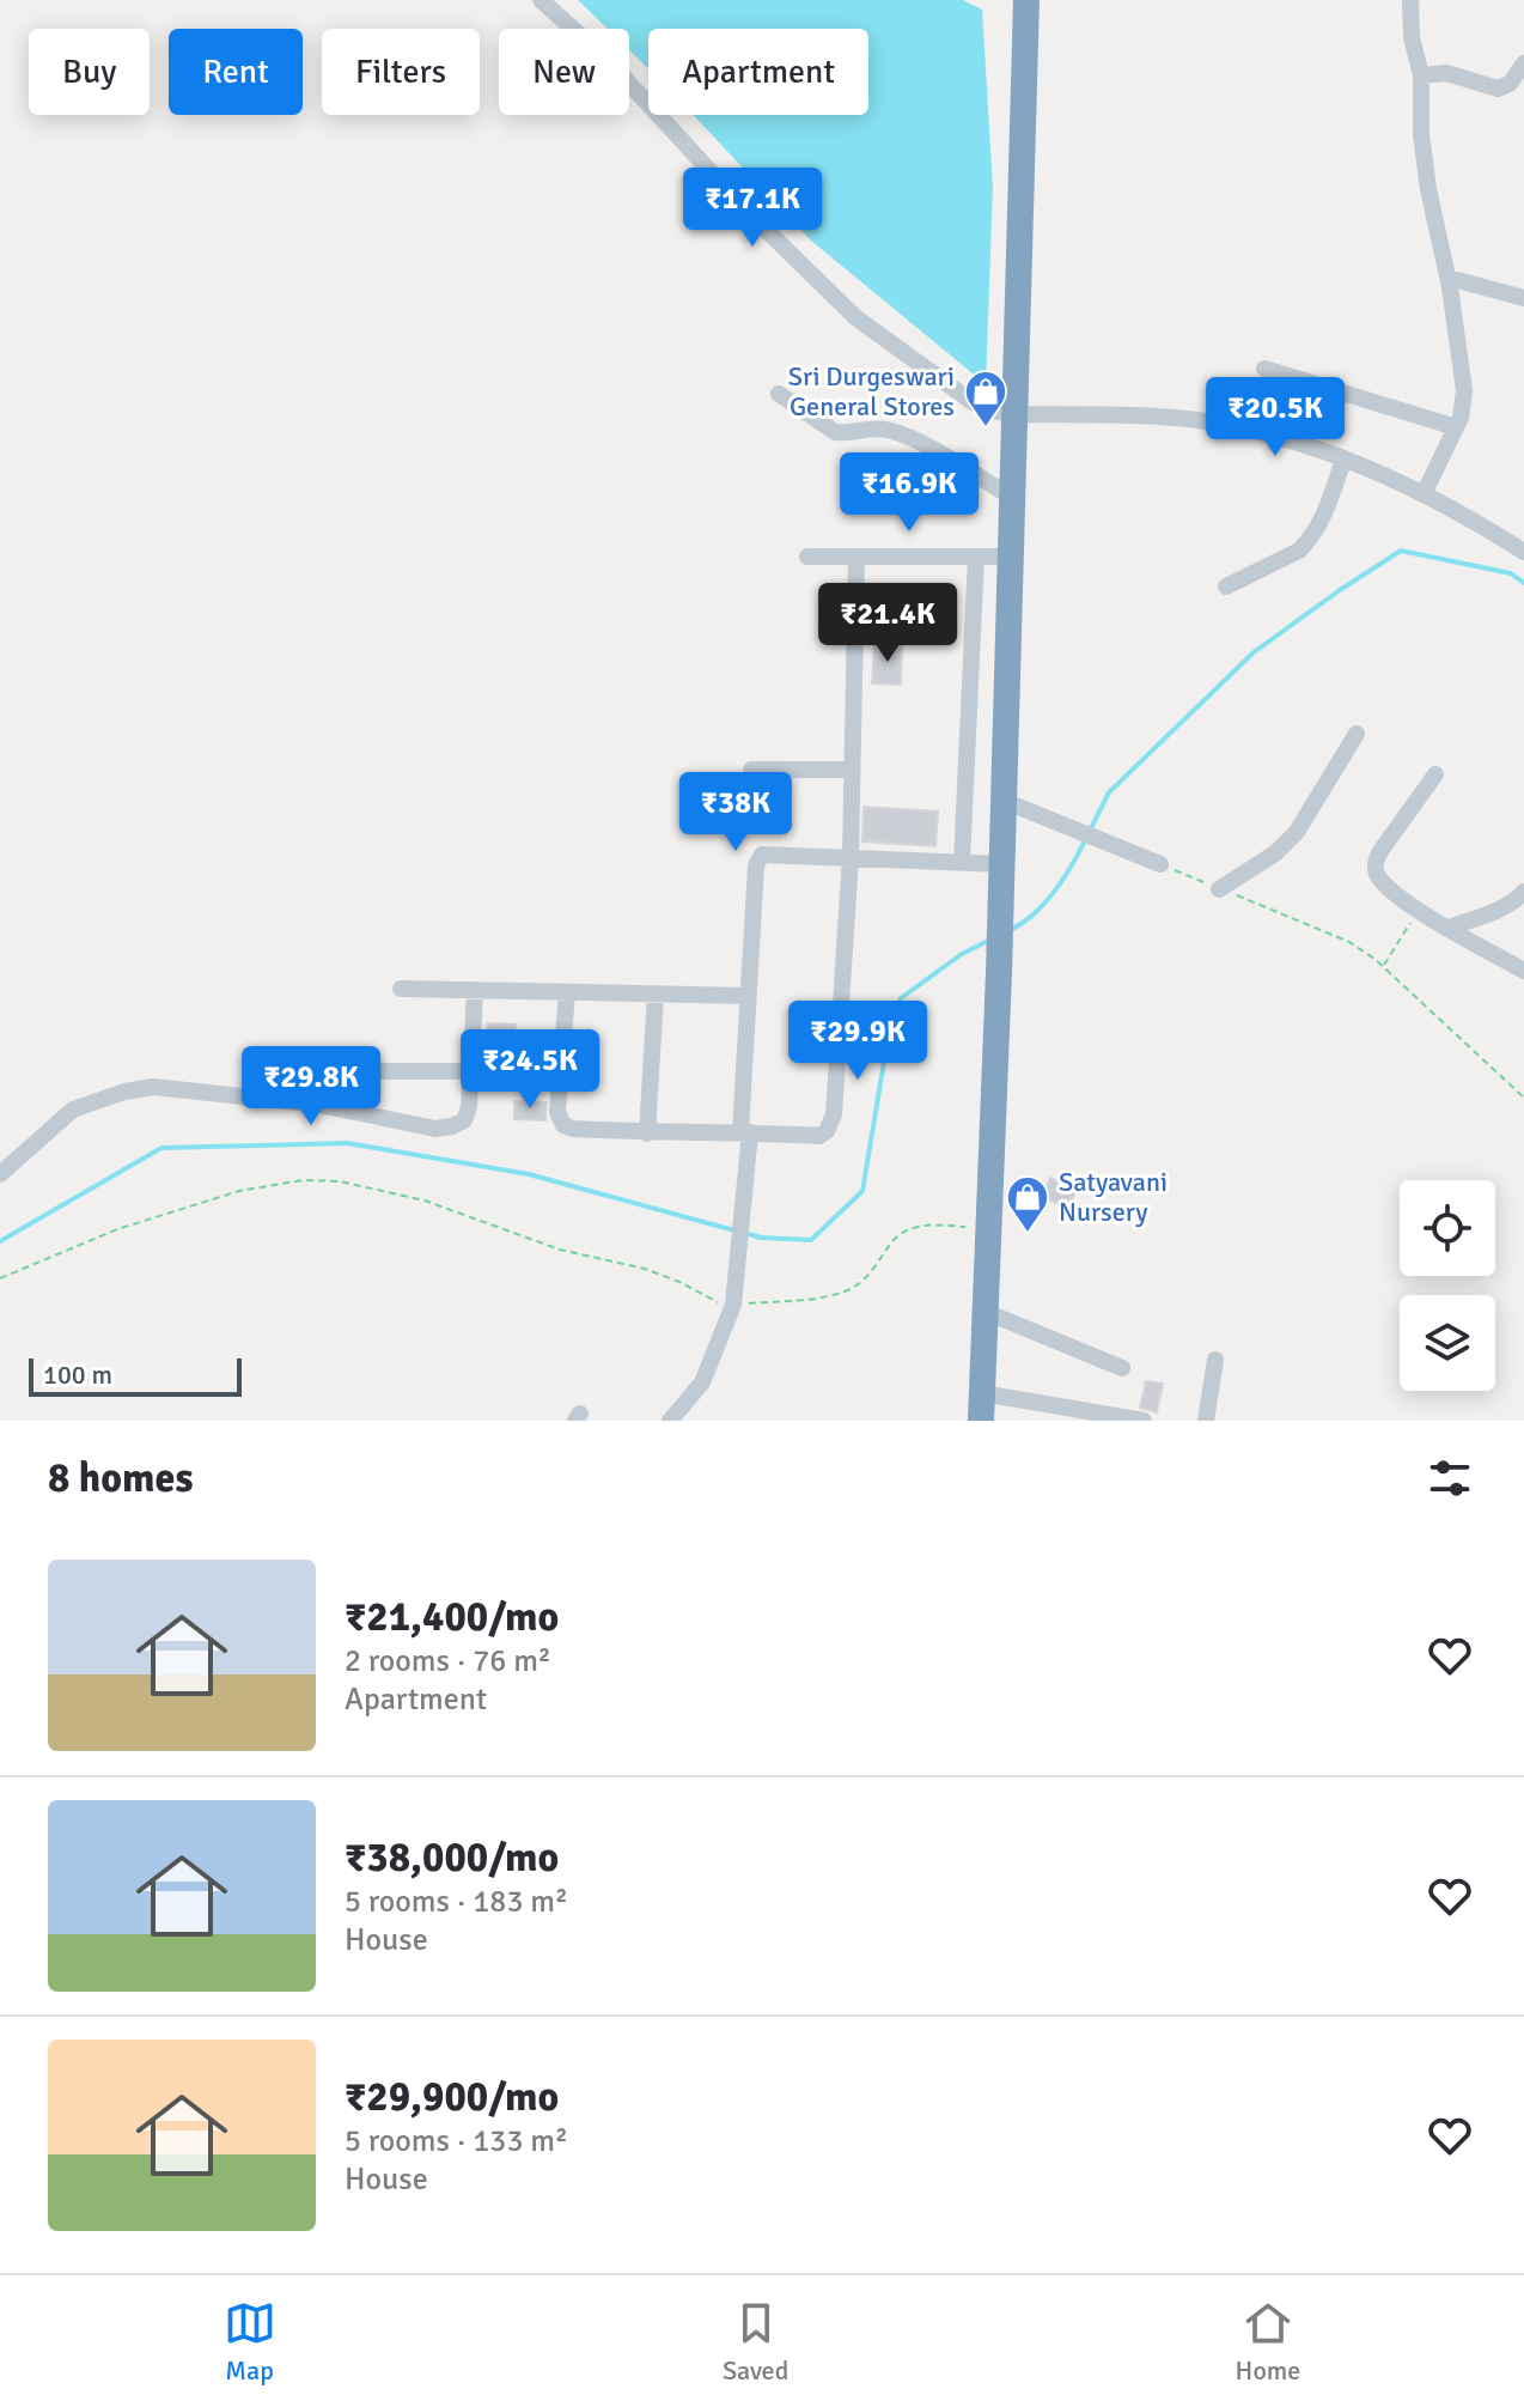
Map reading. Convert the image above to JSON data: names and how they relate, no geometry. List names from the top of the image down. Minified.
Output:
{"places":{"shop":["Sri Durgeswari General Stores","Satyavani Nursery"]},"scale_bar":"100 m","page":{"chip":["Buy","Rent","Filters","New","Apartment"],"price":["₹17.1K","₹20.5K","₹16.9K","₹21.4K","₹38K","₹29.9K","₹24.5K","₹29.8K"],"scale":"100 m","heading":"8 homes","list":[{"name":"₹21,400/mo","note":"2 rooms · 76 m² · Apartment"},{"name":"₹38,000/mo","note":"5 rooms · 183 m² · House"},{"name":"₹29,900/mo","note":"5 rooms · 133 m² · House"}],"tabs":["Map","Saved","Home"]}}
